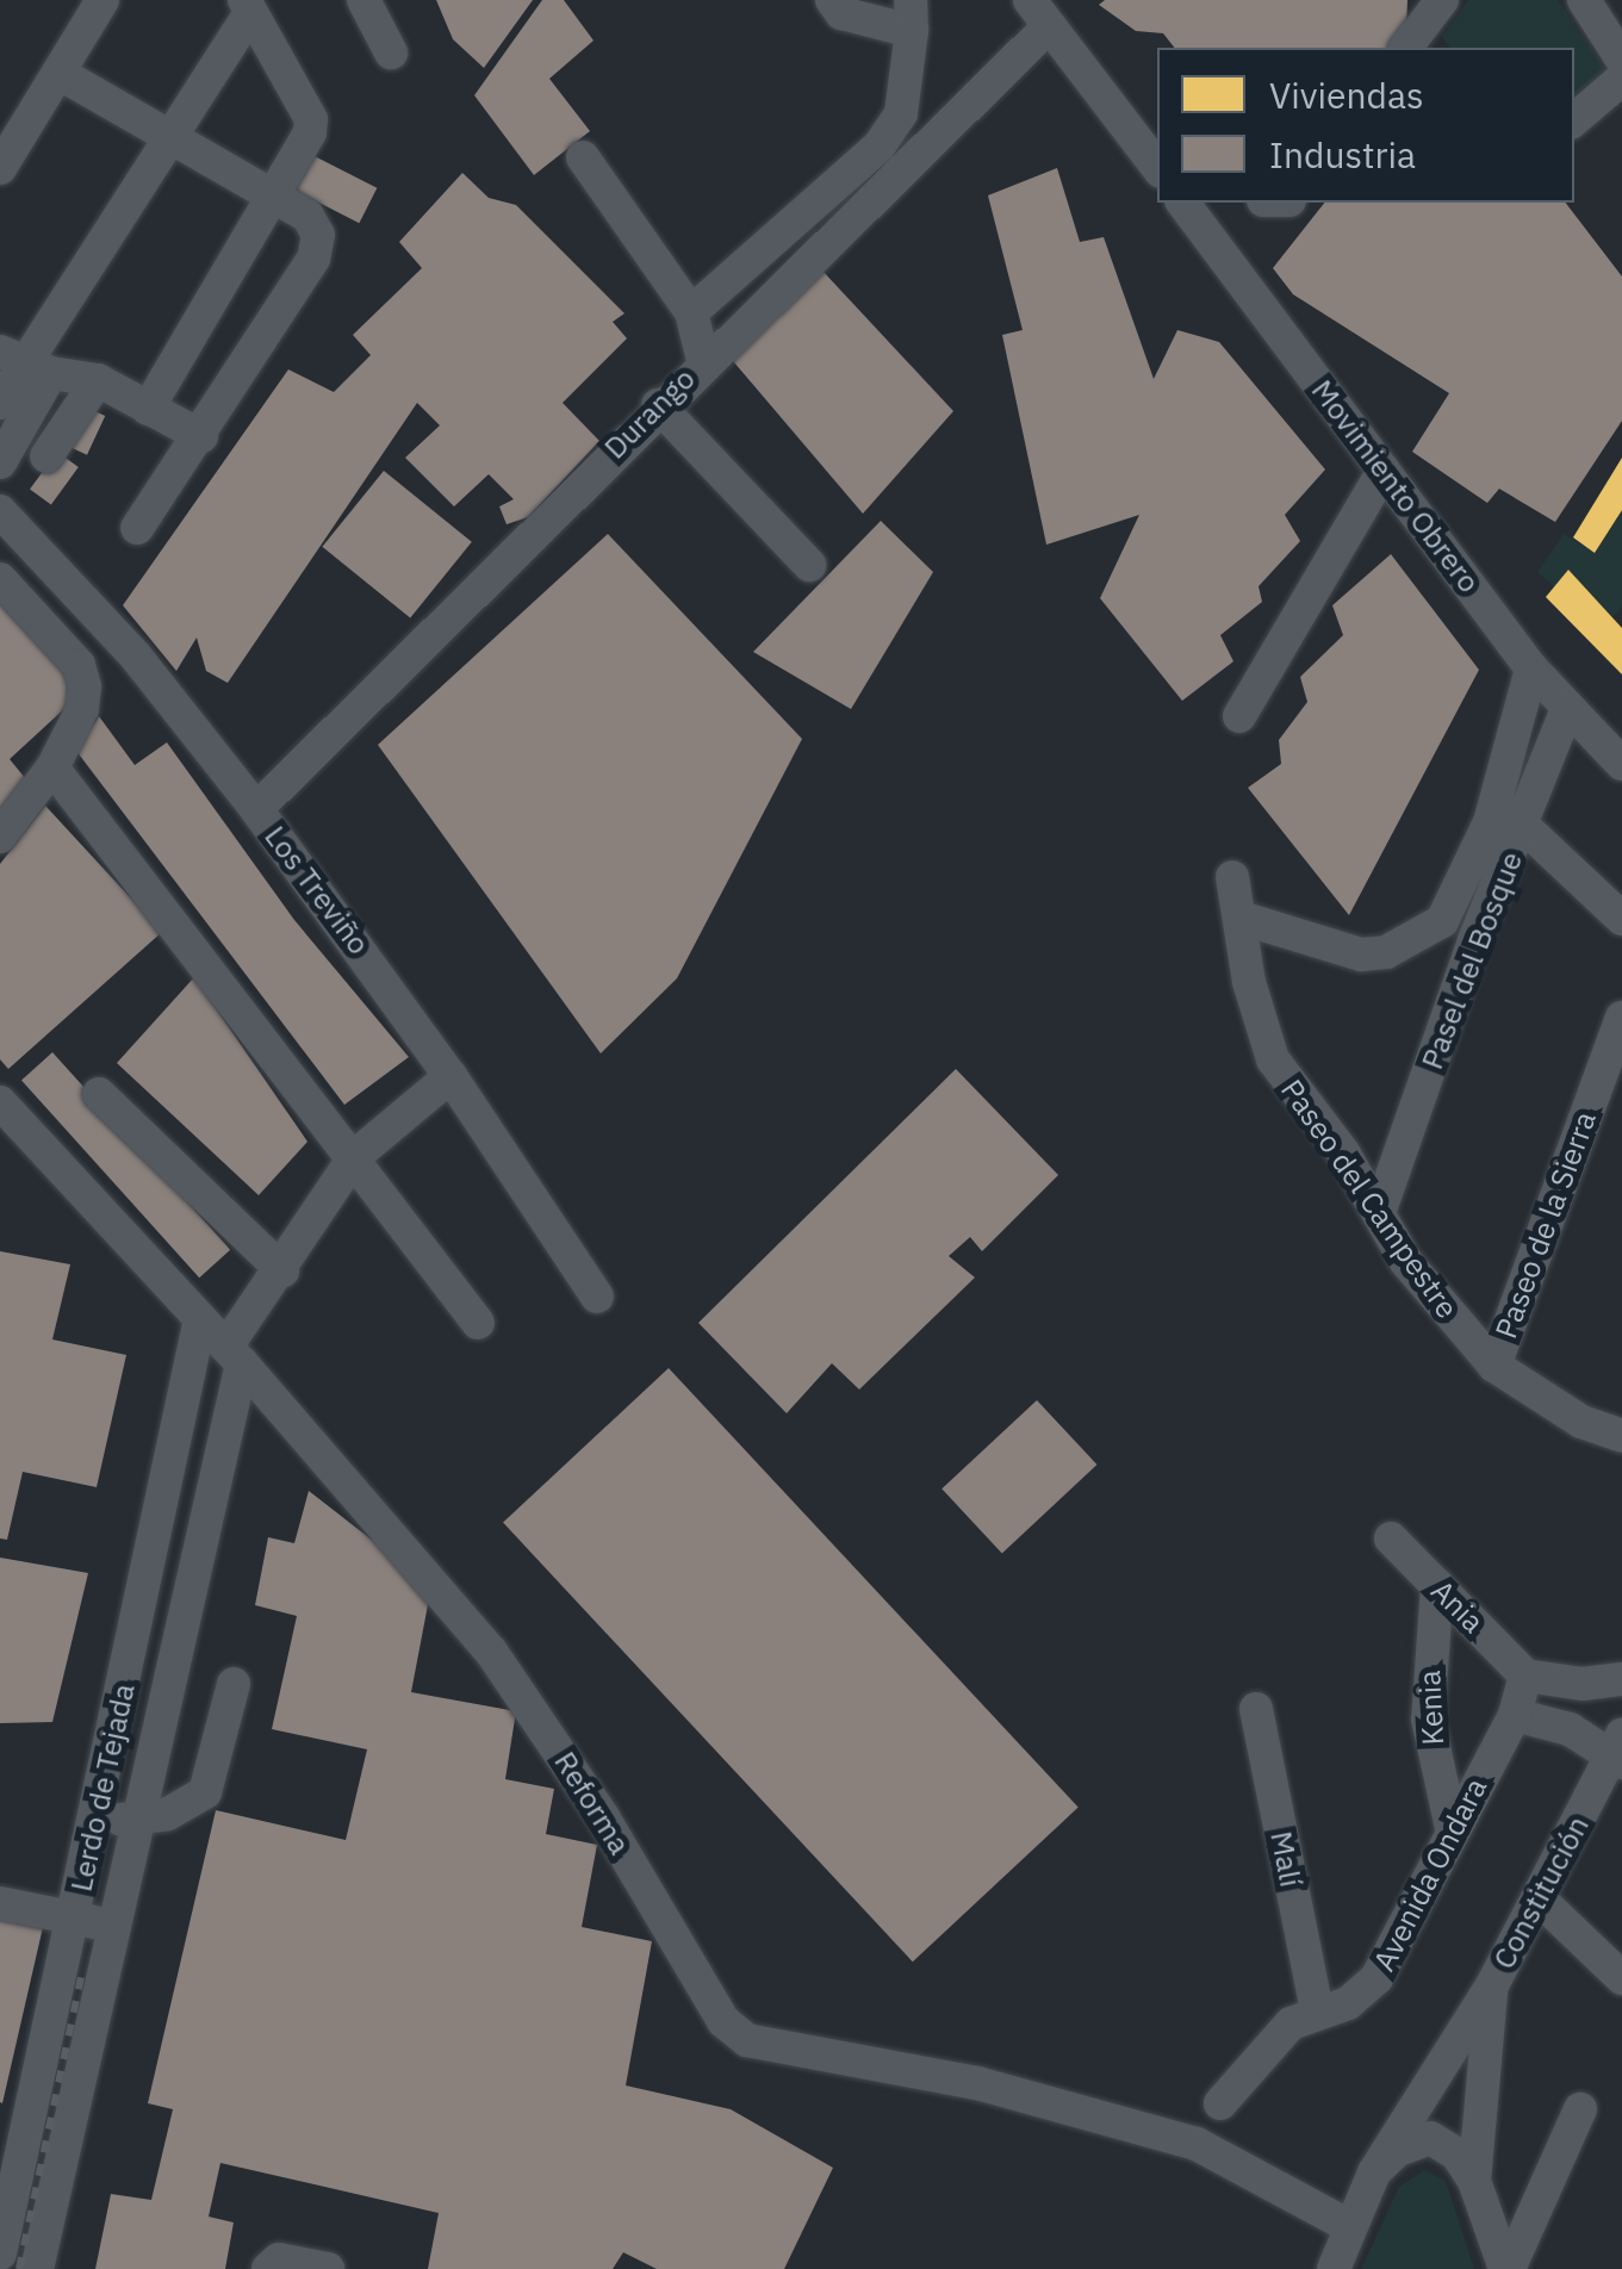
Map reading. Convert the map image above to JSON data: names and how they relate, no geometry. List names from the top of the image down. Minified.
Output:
{"streets":{"street":["Durango","Movimiento Obrero","Los Treviño","Pasel del Bosque","Paseo del Campestre","Paseo de la Sierra","Ania","Kenia","Lerdo de Tejada","Reforma","Malí","Avenida Ondara","Constitución"]},"crossings":[["Durango","Los Treviño"],["Movimiento Obrero","Pasel del Bosque"],["Pasel del Bosque","Paseo del Campestre"],["Paseo del Campestre","Paseo de la Sierra"],["Ania","Kenia"],["Ania","Avenida Ondara"],["Kenia","Avenida Ondara"],["Lerdo de Tejada","Reforma"],["Reforma","Constitución"],["Malí","Avenida Ondara"]],"legend":["Viviendas","Industria"]}
